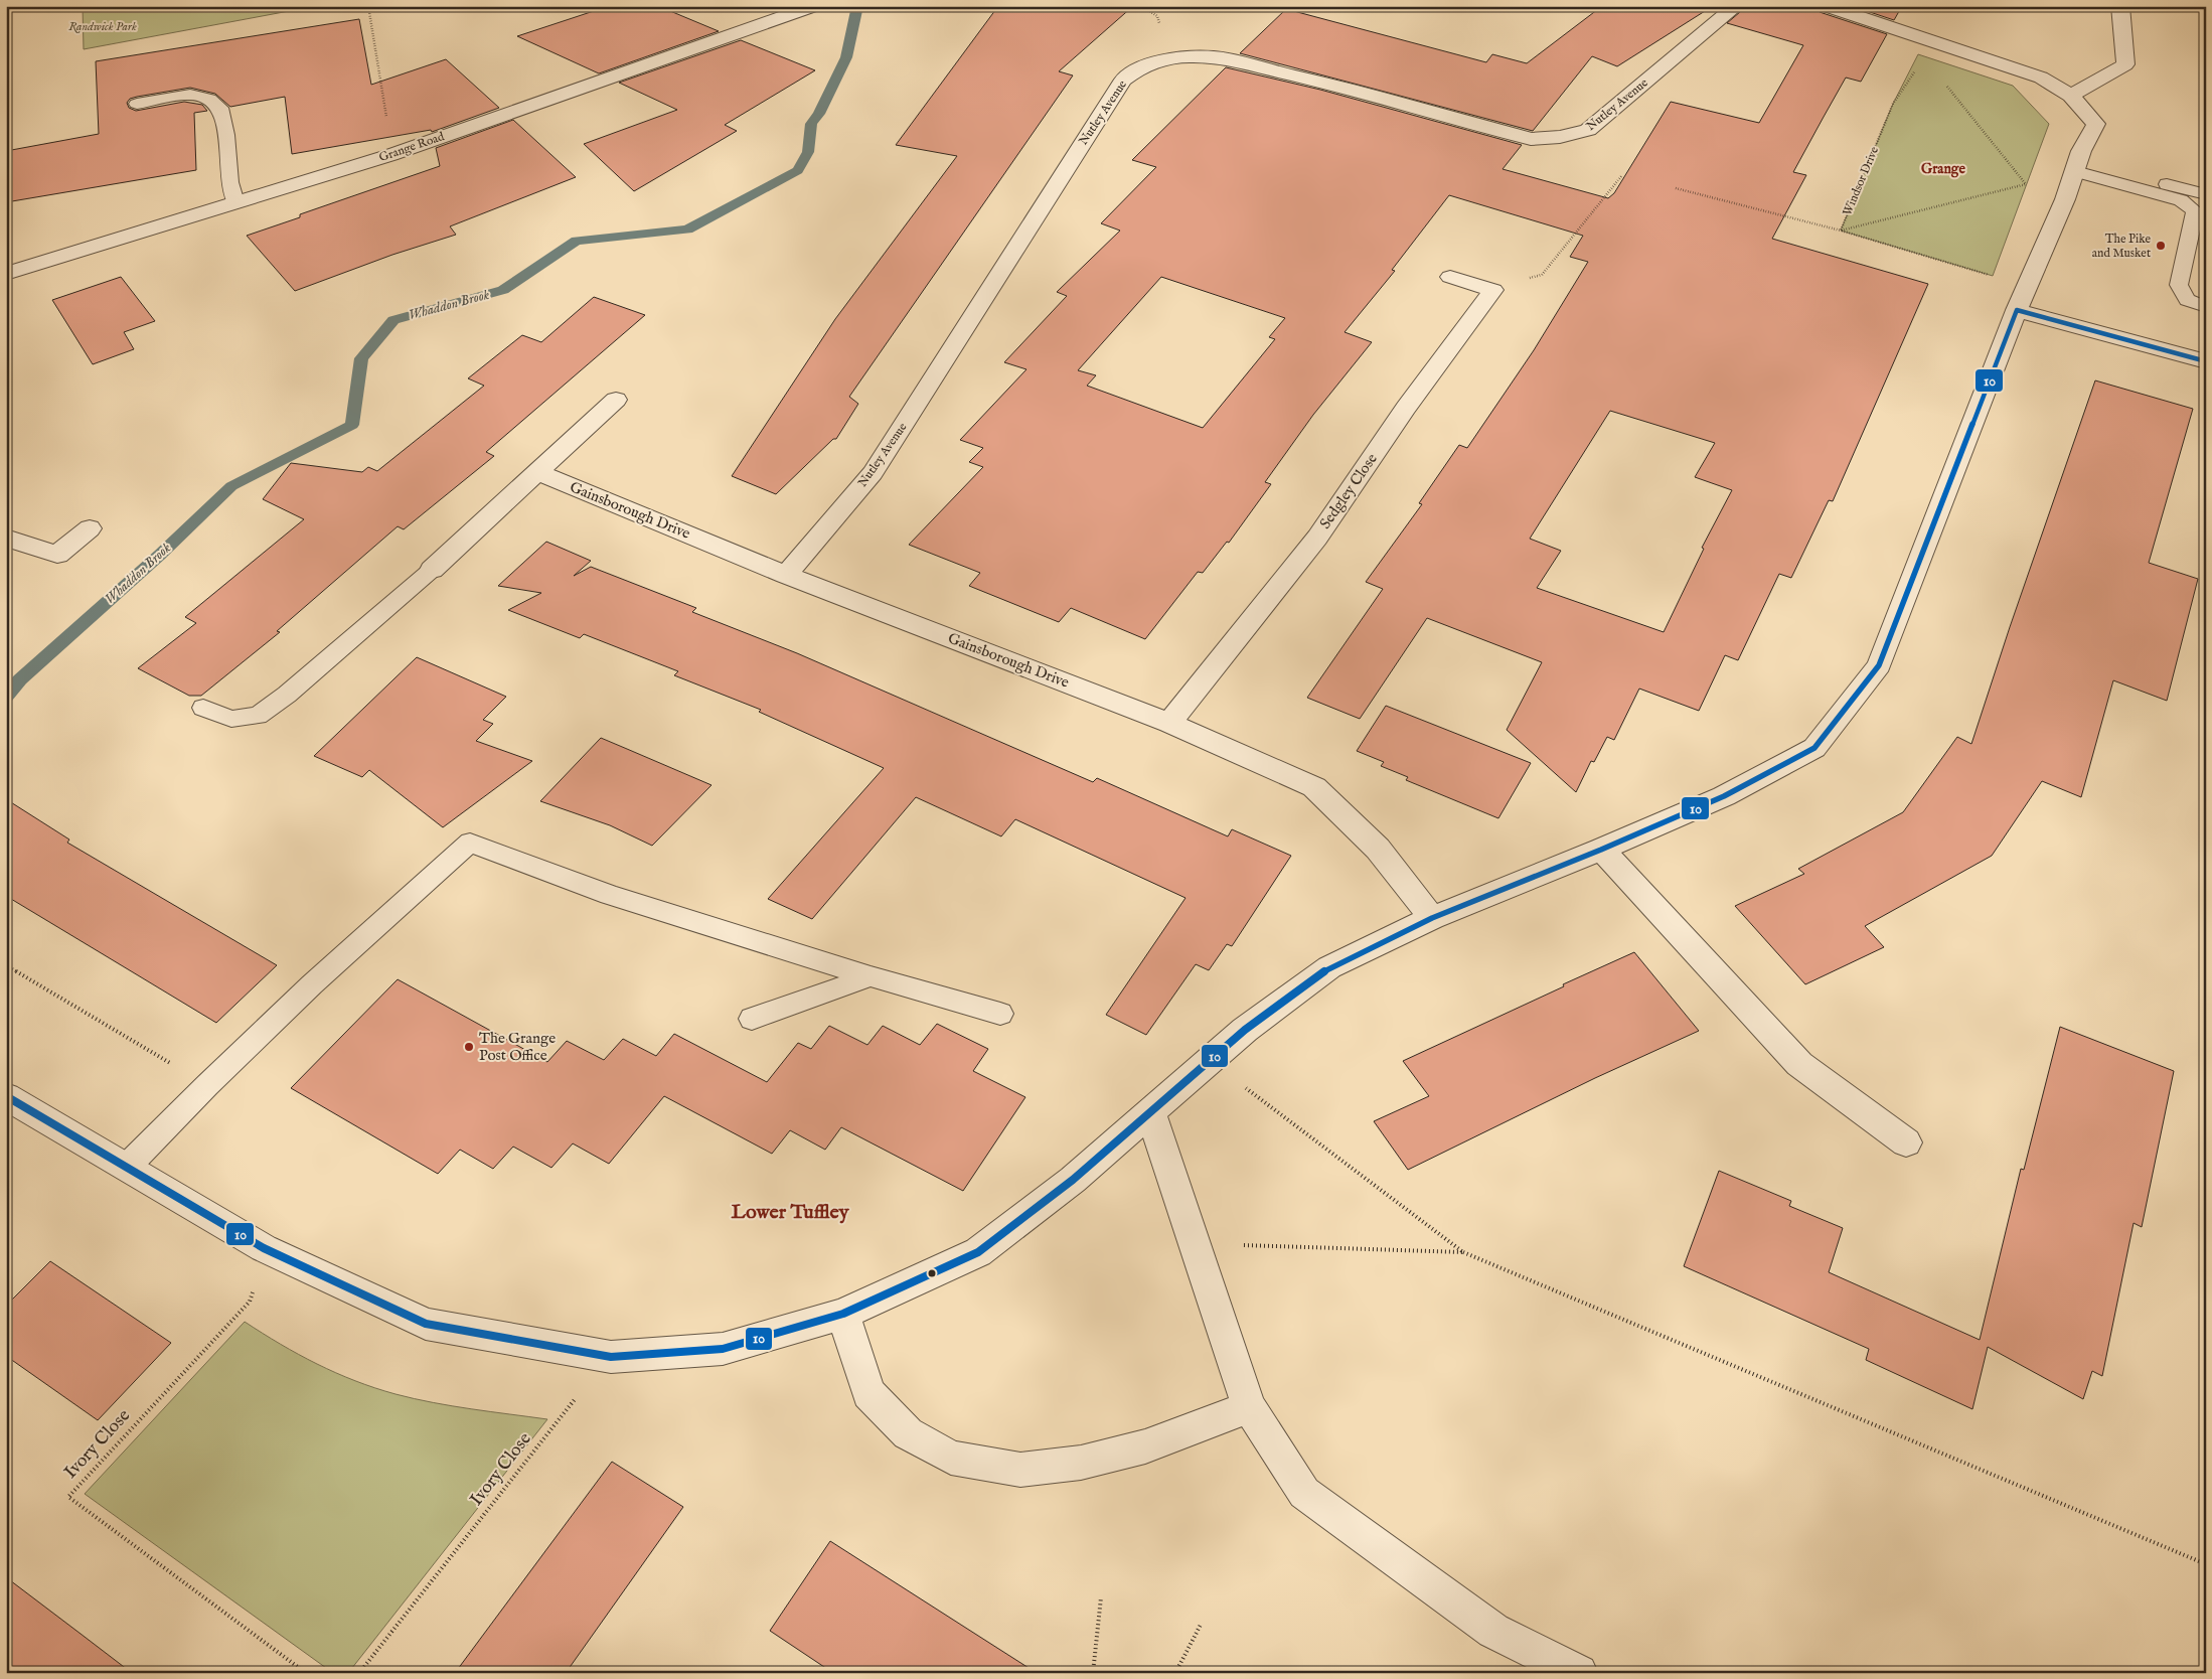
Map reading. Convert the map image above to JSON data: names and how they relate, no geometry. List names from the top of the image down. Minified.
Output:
{"streets":{"street":["Nutley Avenue","Grange Road","Sedgley Close","Gainsborough Drive"],"path":["Windsor Drive","Ivory Close"]},"crossings":[["Nutley Avenue","Gainsborough Drive"],["Sedgley Close","Gainsborough Drive"]],"districts":["Grange","Lower Tuffley"],"water":["Whaddon Brook"],"parks":["Randwick Park"],"places":["The Pike and Musket","The Grange Post Office"],"lines":["transit line 10"]}
